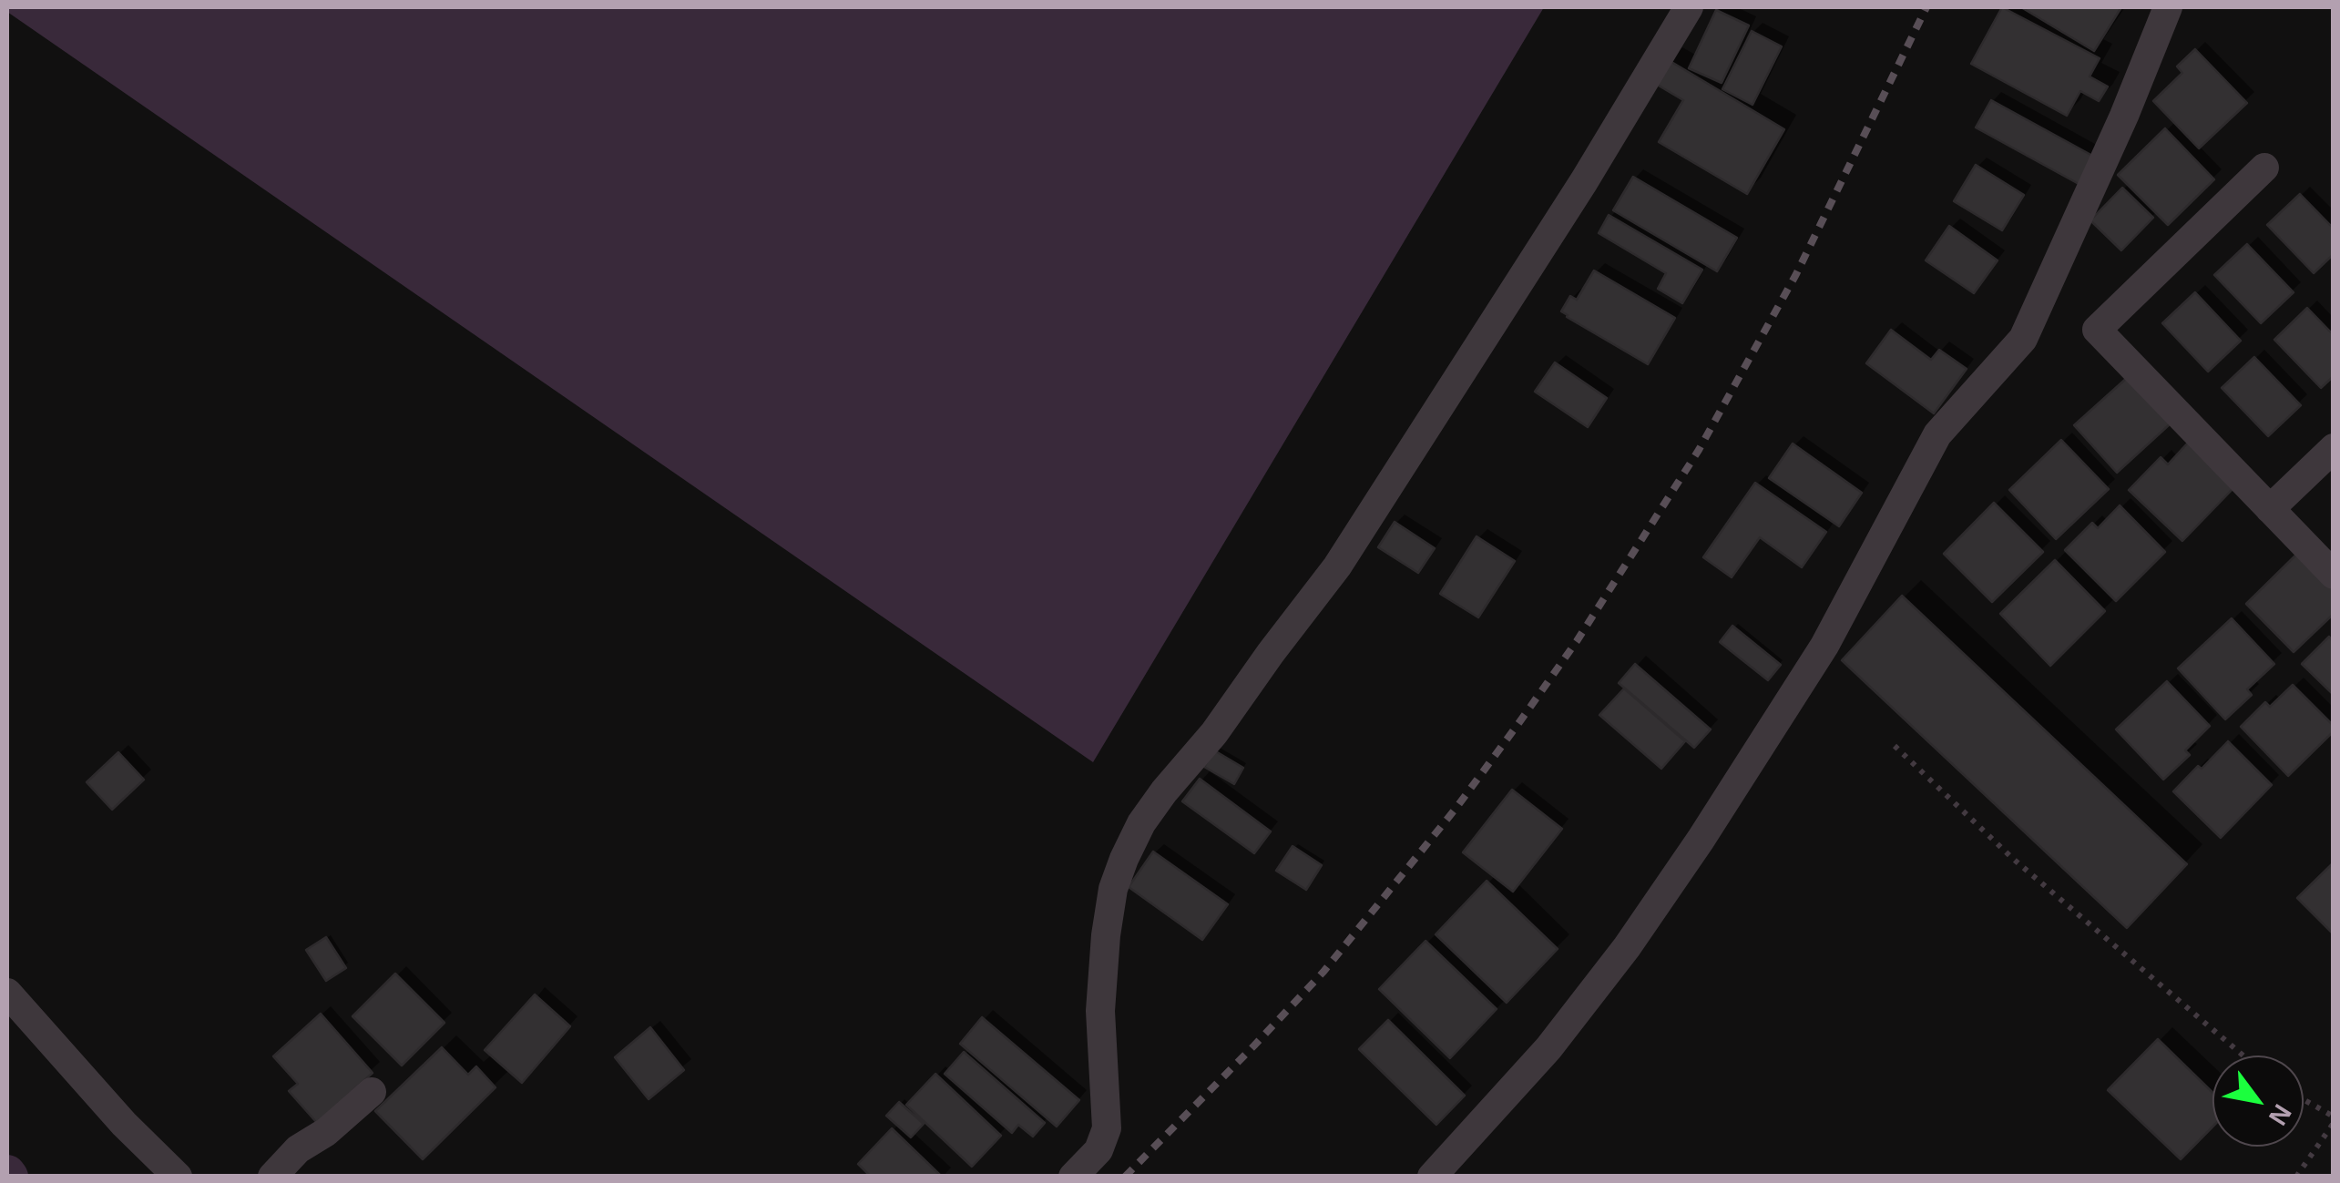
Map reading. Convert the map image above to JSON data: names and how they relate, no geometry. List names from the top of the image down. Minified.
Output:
{"north":"bottom right"}
